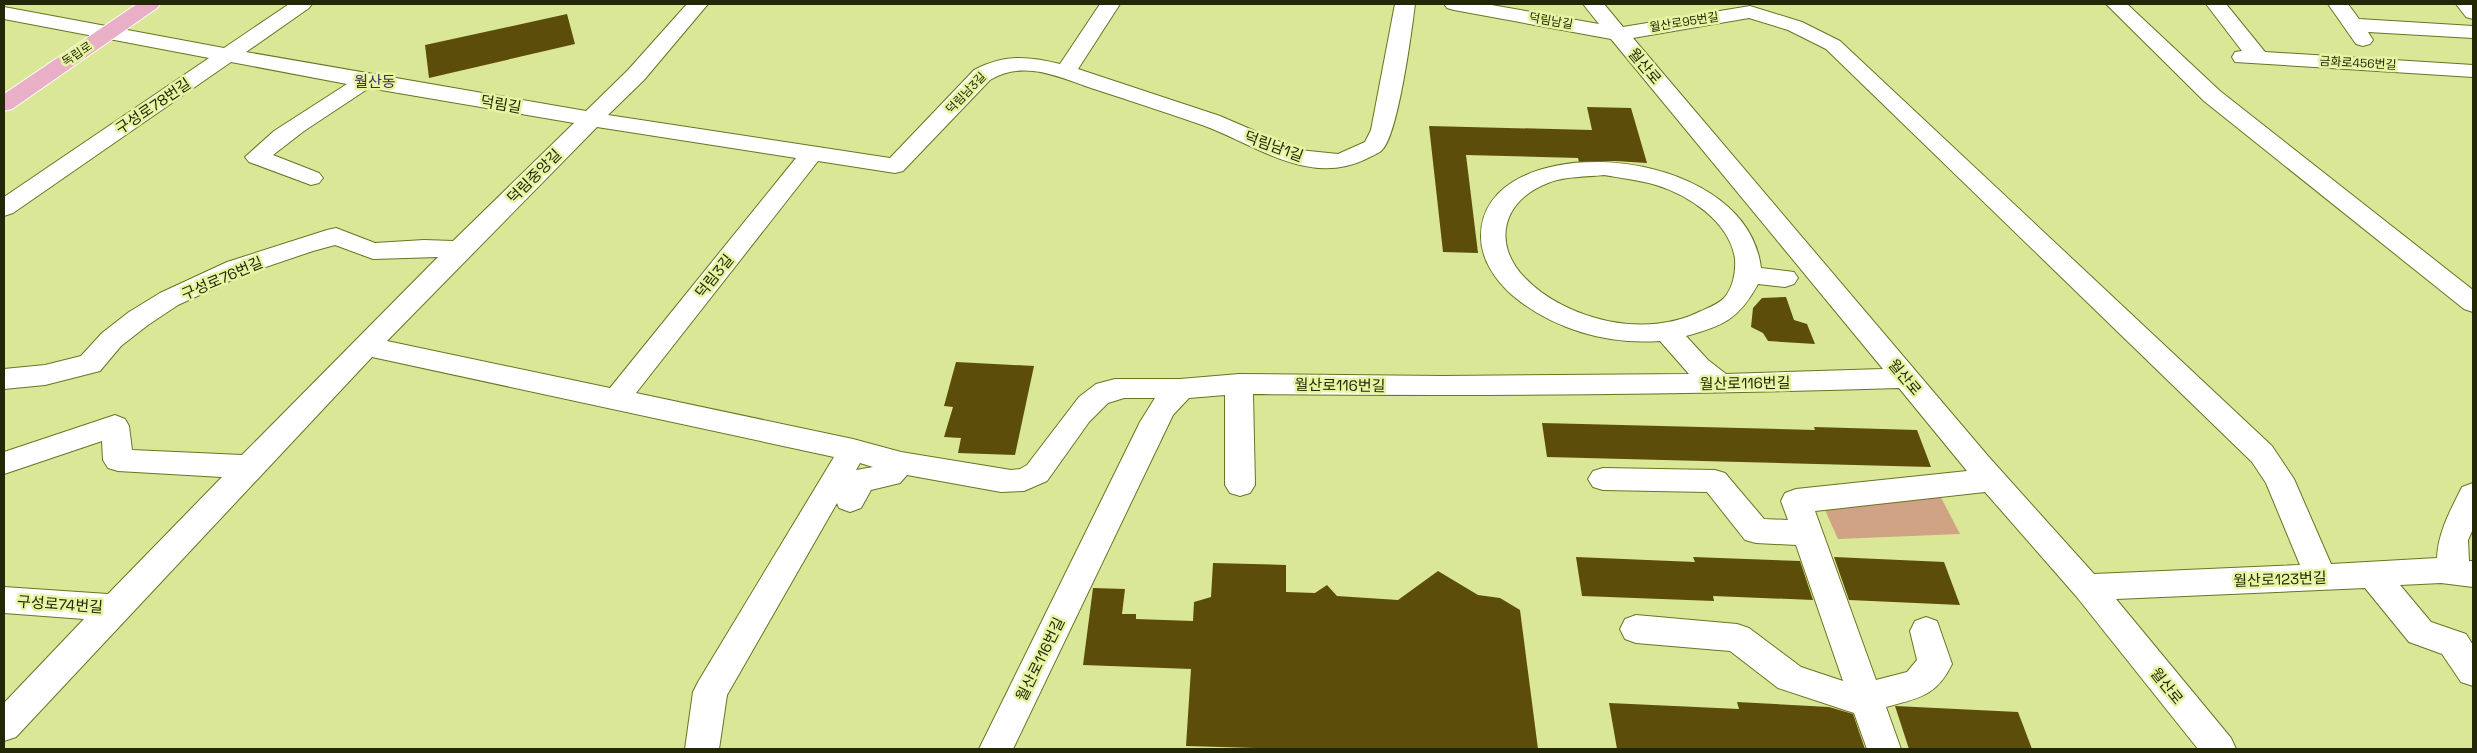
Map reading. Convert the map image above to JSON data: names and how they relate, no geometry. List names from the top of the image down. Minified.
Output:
{"streets":{"main road":["독립로"],"street":["덕림남길","월산로95번길","금화로456번길","월산로","덕림남3길","덕림길","구성로78번길","덕림남1길","덕림중앙길","덕림3길","구성로76번길","월산로116번길","월산로123번길","구성로74번길"]},"crossings":[["덕림남길","월산로95번길"],["덕림남길","월산로"],["월산로95번길","월산로"],["독립로","덕림길"],["월산로","월산로116번길"],["월산로","월산로123번길"],["덕림남3길","덕림길"],["덕림남3길","덕림남1길"],["덕림길","구성로78번길"],["덕림길","덕림중앙길"],["덕림길","덕림3길"],["덕림중앙길","구성로76번길"],["덕림중앙길","구성로74번길"]],"districts":["월산동"]}
